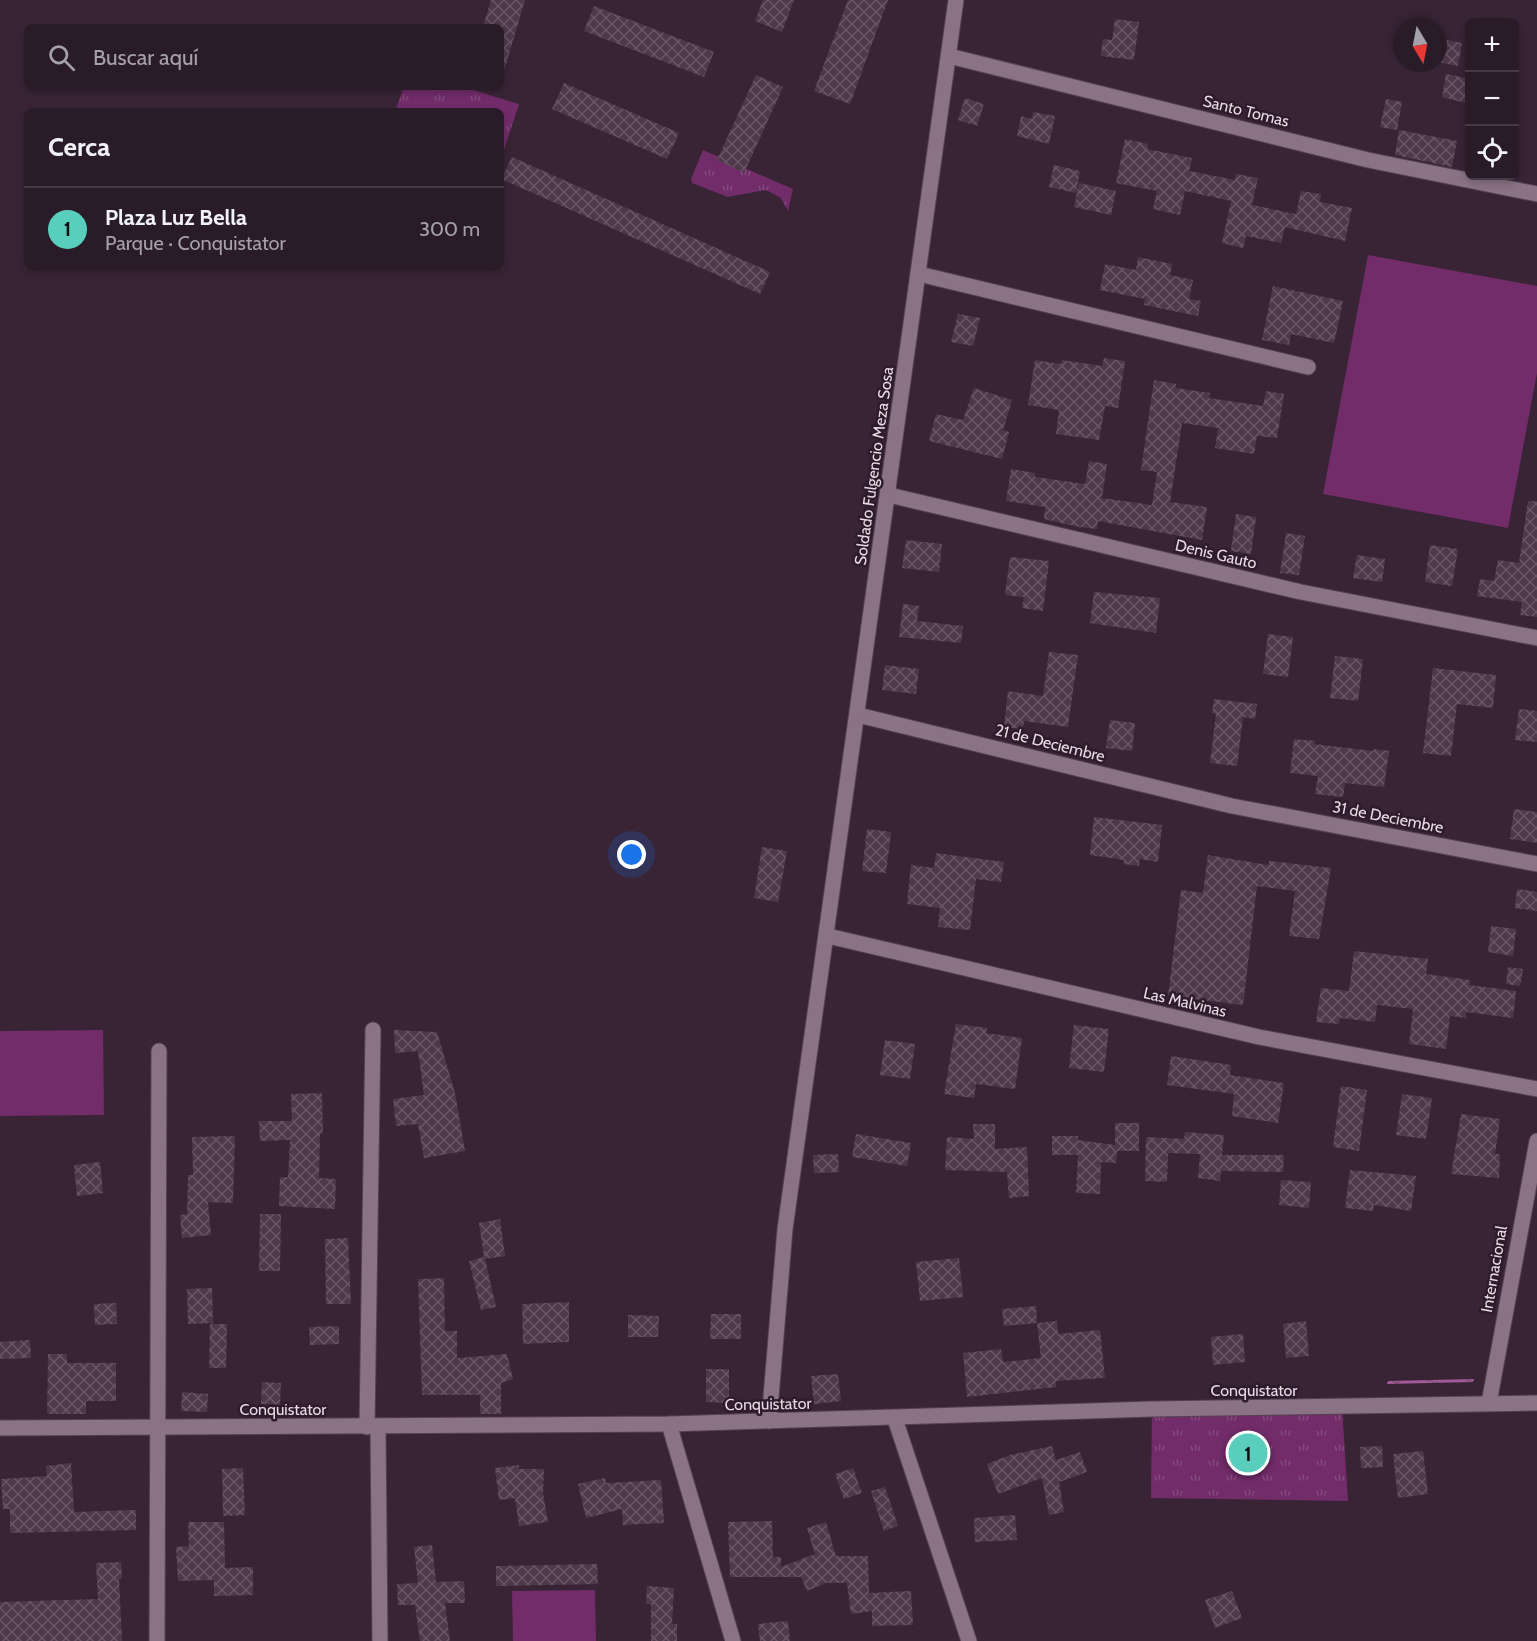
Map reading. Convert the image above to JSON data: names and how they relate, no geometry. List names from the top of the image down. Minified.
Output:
{"streets":{"street":["Santo Tomas","Soldado Fulgencio Meza Sosa","Denis Gauto","21 de Deciembre","31 de Deciembre","Las Malvinas","Internacional","Conquistator"]},"crossings":[["Santo Tomas","Soldado Fulgencio Meza Sosa"],["Soldado Fulgencio Meza Sosa","Denis Gauto"],["Soldado Fulgencio Meza Sosa","21 de Deciembre"],["Soldado Fulgencio Meza Sosa","Las Malvinas"],["Soldado Fulgencio Meza Sosa","Conquistator"],["21 de Deciembre","31 de Deciembre"],["Internacional","Conquistator"]],"north":"bottom","page":{"map_buttons":["+","−"],"search":"Buscar aquí","heading":"Cerca","list":[{"mark":"1","name":"Plaza Luz Bella","note":"Parque · Conquistator","value":"300 m"}],"pins":"1"}}
